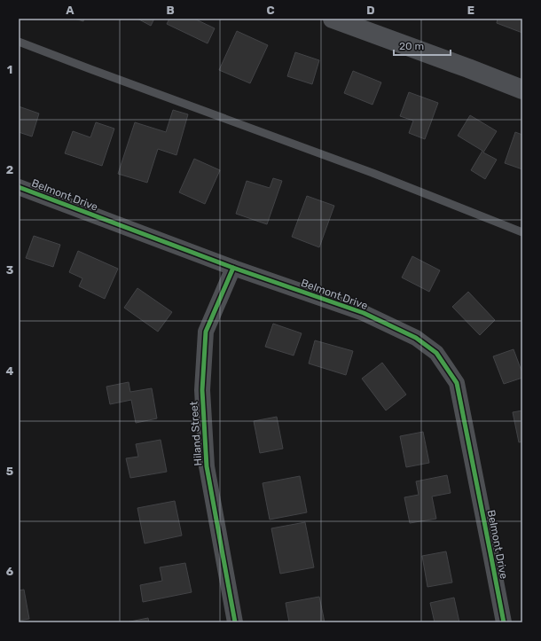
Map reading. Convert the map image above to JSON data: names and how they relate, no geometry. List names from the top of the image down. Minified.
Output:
{"streets":{"street":["Belmont Drive","Hiland Street"]},"crossings":[["Belmont Drive","Hiland Street"]],"scale_bar":"20 m","grid":{"columns":["A","B","C","D","E"],"rows":["1","2","3","4","5","6"]}}
